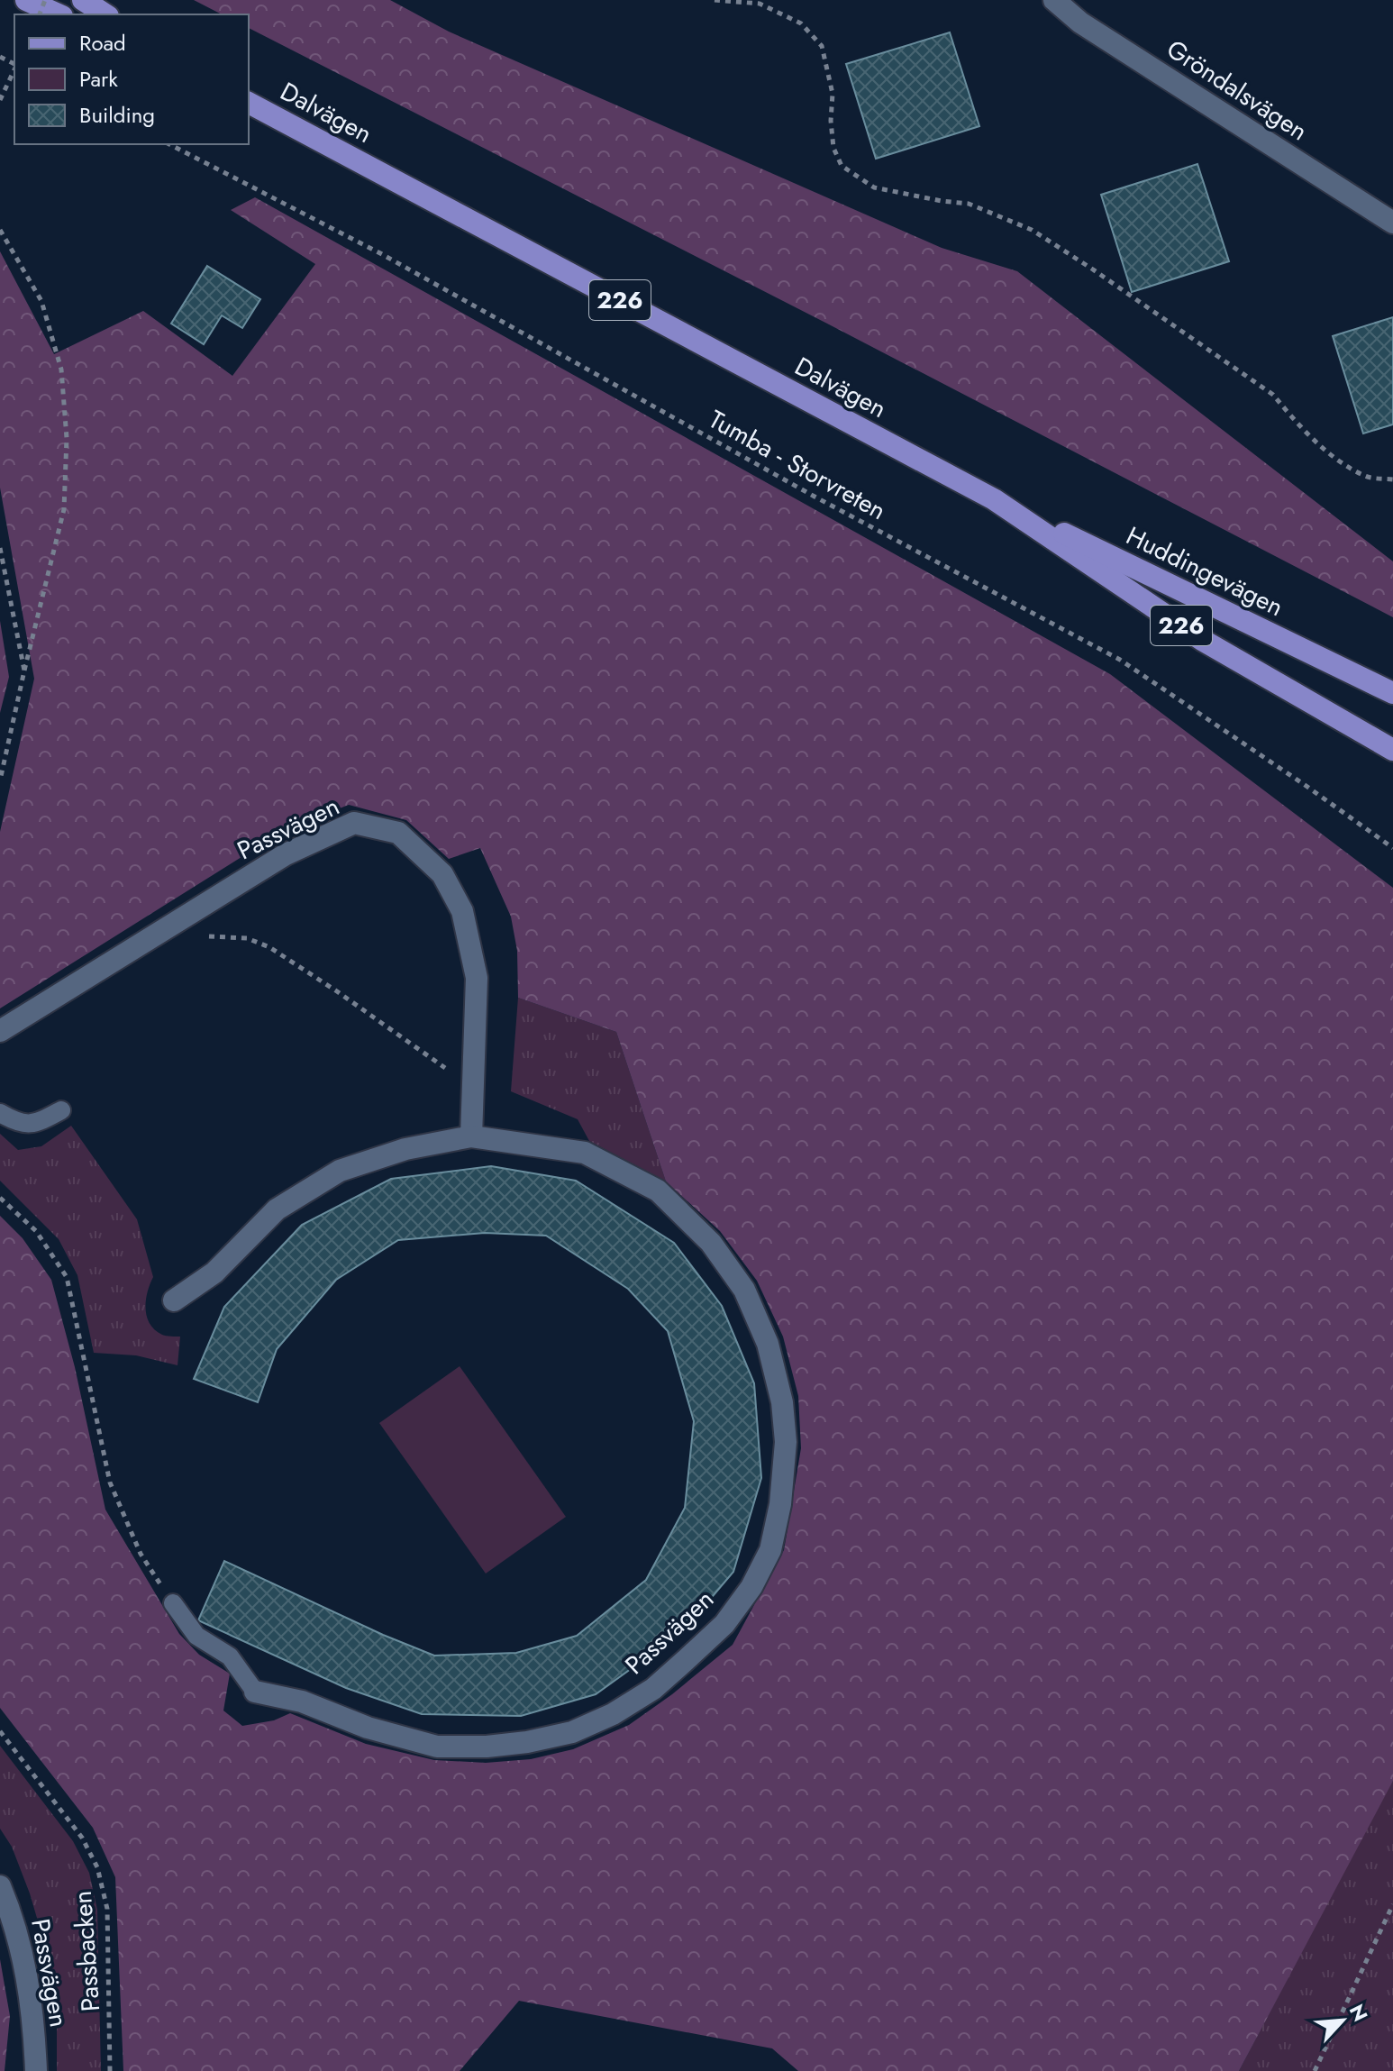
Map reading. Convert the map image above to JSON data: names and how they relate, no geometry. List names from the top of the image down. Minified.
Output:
{"streets":{"main road":["Dalvägen","226","Huddingevägen"],"street":["Gröndalsvägen","Passvägen"],"path":["Tumba - Storvreten","Passbacken"]},"crossings":[["Dalvägen","Huddingevägen"]],"legend":["Road","Park","Building"],"north":"top right"}
